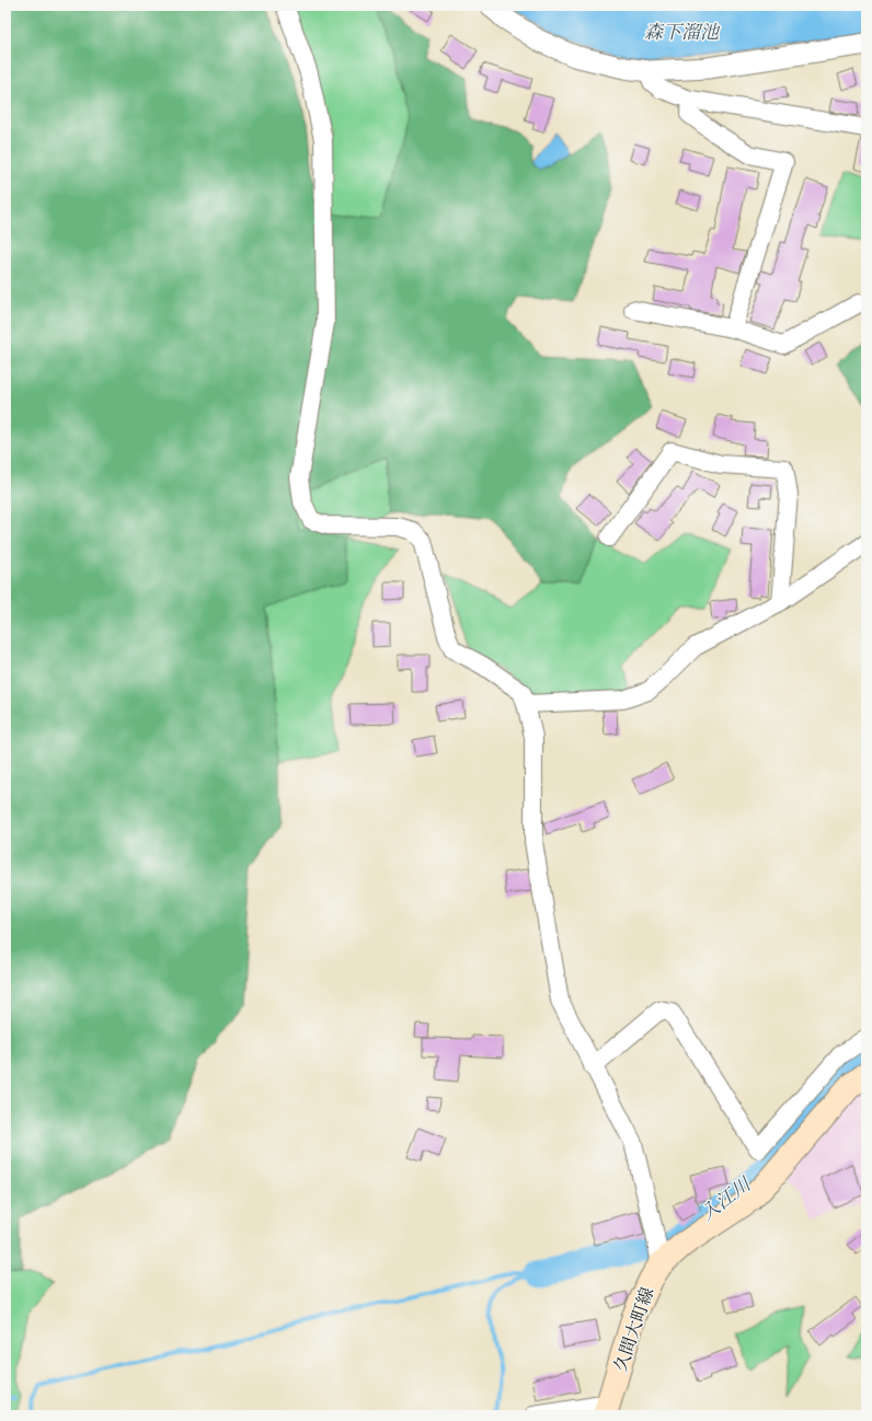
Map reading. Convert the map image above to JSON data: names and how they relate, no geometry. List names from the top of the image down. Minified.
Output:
{"streets":{"main road":["久間大町線"]},"water":["森下溜池","入江川"]}
